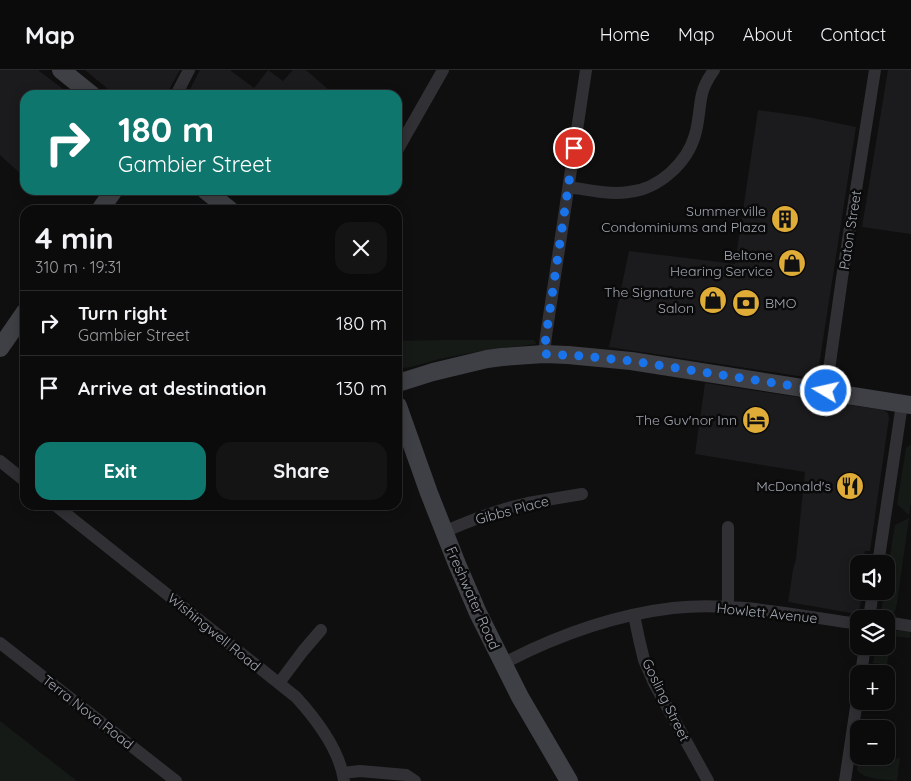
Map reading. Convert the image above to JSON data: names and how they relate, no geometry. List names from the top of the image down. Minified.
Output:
{"streets":{"main road":["Freshwater Road"],"street":["Paton Street","Gibbs Place","Howlett Avenue","Wishingwell Road","Gosling Street","Terra Nova Road"]},"crossings":[["Gibbs Place","Freshwater Road"],["Freshwater Road","Howlett Avenue"],["Howlett Avenue","Gosling Street"]],"places":{"building":["Summerville Condominiums and Plaza"],"shop":["Beltone Hearing Service","The Signature Salon"],"bank":["BMO"],"hotel":["The Guv'nor Inn"],"restaurant":["McDonald's"]},"page":{"header":"Map","nav":["Home","Map","About","Contact"],"turn":["180 m","Gambier Street"],"heading":["4 min","310 m · 19:31"],"list":[{"name":"Turn right","note":"Gambier Street","value":"180 m"},{"name":"Arrive at destination","value":"130 m"}],"buttons":["Exit","Share"],"map_buttons":["+","−"]}}
